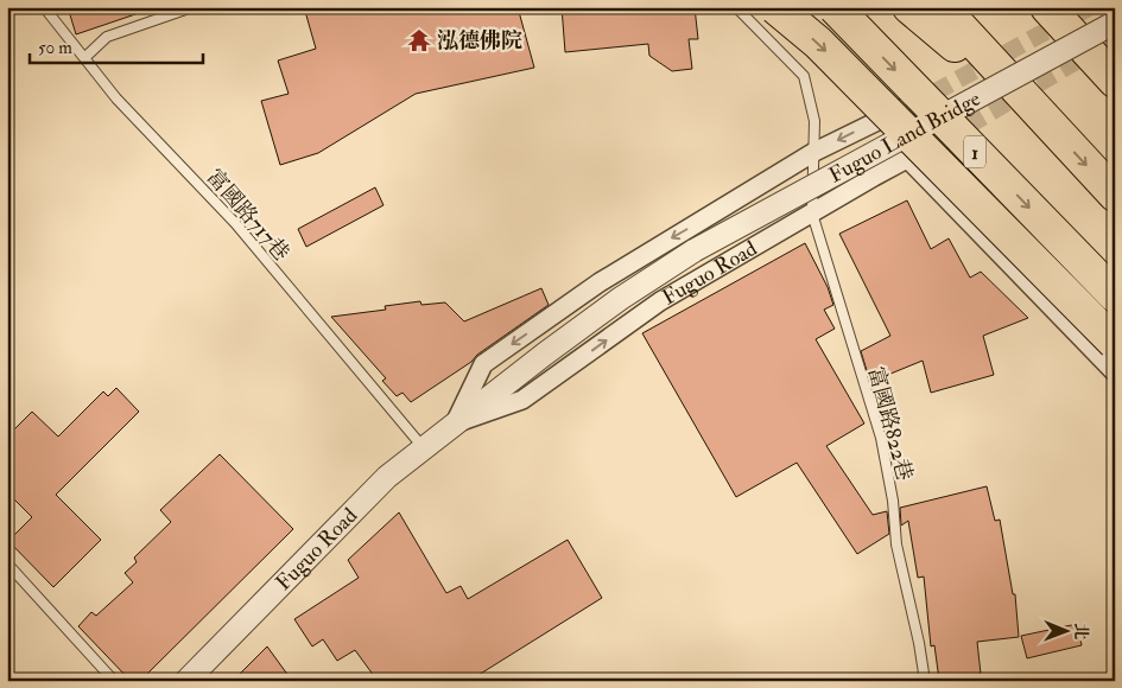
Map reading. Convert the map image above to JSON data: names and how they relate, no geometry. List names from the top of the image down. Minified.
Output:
{"streets":{"highway":["1"],"street":["Fuguo Land Bridge","Fuguo Road"],"lane":["富國路717巷","富國路822巷"]},"crossings":[["Fuguo Land Bridge","Fuguo Road"],["富國路717巷","Fuguo Road"],["Fuguo Road","富國路822巷"]],"places":{"temple":["泓德佛院"]},"scale_bar":"50 m","north":"right"}
